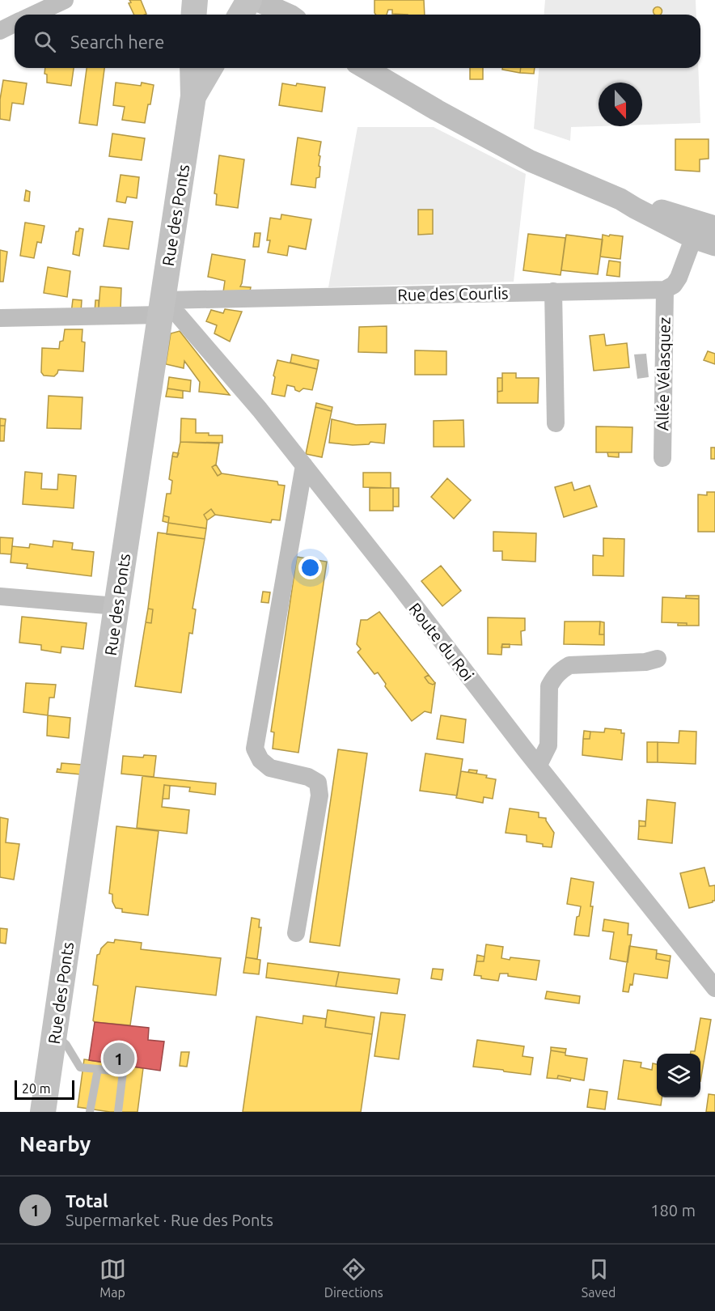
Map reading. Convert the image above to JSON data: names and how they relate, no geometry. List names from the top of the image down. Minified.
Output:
{"streets":{"main road":["Rue des Ponts"],"street":["Rue des Courlis","Allée Vélasquez","Route du Roi"]},"crossings":[["Rue des Ponts","Rue des Courlis"],["Rue des Ponts","Route du Roi"],["Rue des Courlis","Allée Vélasquez"],["Rue des Courlis","Route du Roi"]],"scale_bar":"20 m","north":"bottom","page":{"search":"Search here","pins":"1","scale":"20 m","heading":"Nearby","list":[{"mark":"1","name":"Total","note":"Supermarket · Rue des Ponts","value":"180 m"}],"nav":["Map","Directions","Saved"]}}
